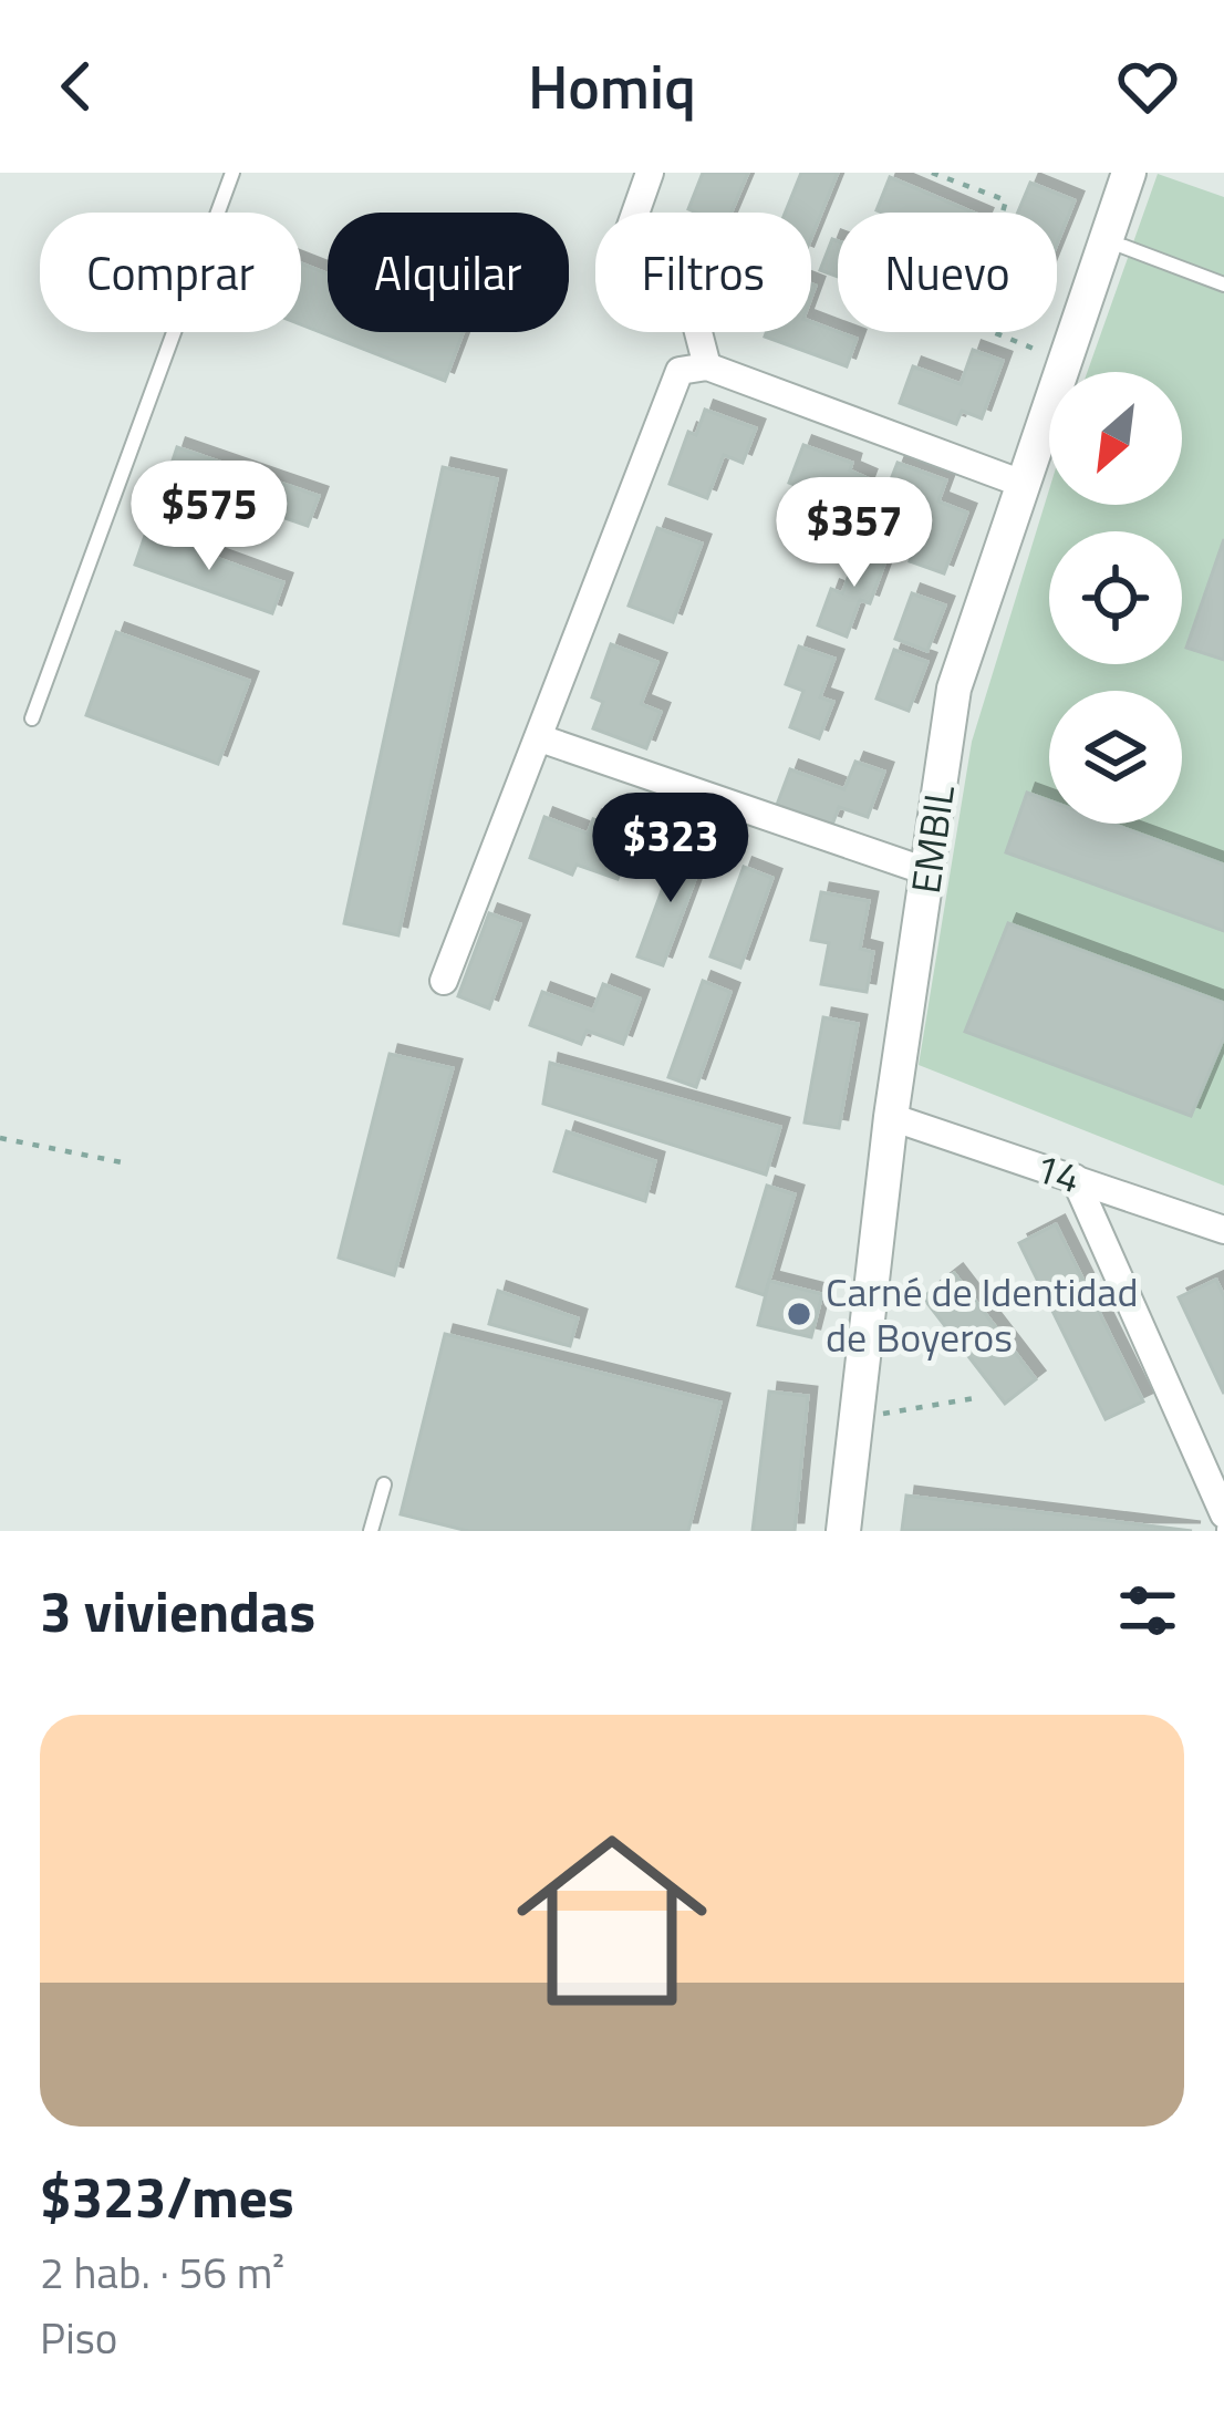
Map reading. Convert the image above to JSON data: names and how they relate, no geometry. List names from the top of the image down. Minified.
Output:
{"streets":{"street":["EMBIL","14"]},"crossings":[["EMBIL","14"]],"places":["Carné de Identidad de Boyeros"],"north":"bottom left","page":{"header":"Homiq","chip":["Comprar","Alquilar","Filtros","Nuevo"],"price":["$575","$357","$323"],"heading":"3 viviendas","list":[{"name":"$323/mes","note":"2 hab. · 56 m² · Piso"}]}}
